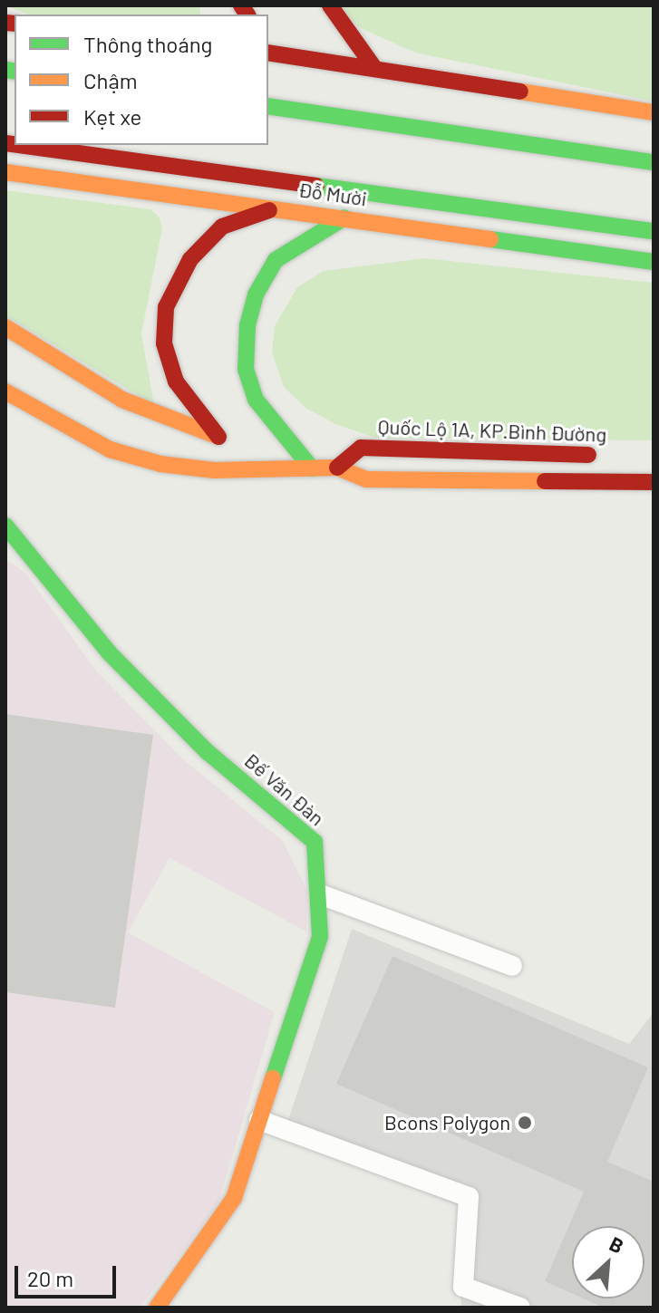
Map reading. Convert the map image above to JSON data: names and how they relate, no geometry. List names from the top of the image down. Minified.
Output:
{"streets":{"main road":["Đỗ Mười","Quốc Lộ 1A, KP.Bình Đường","Bế Văn Đàn"]},"places":["Bcons Polygon"],"legend":["Thông thoáng","Chậm","Kẹt xe"],"scale_bar":"20 m","north":"top right"}
